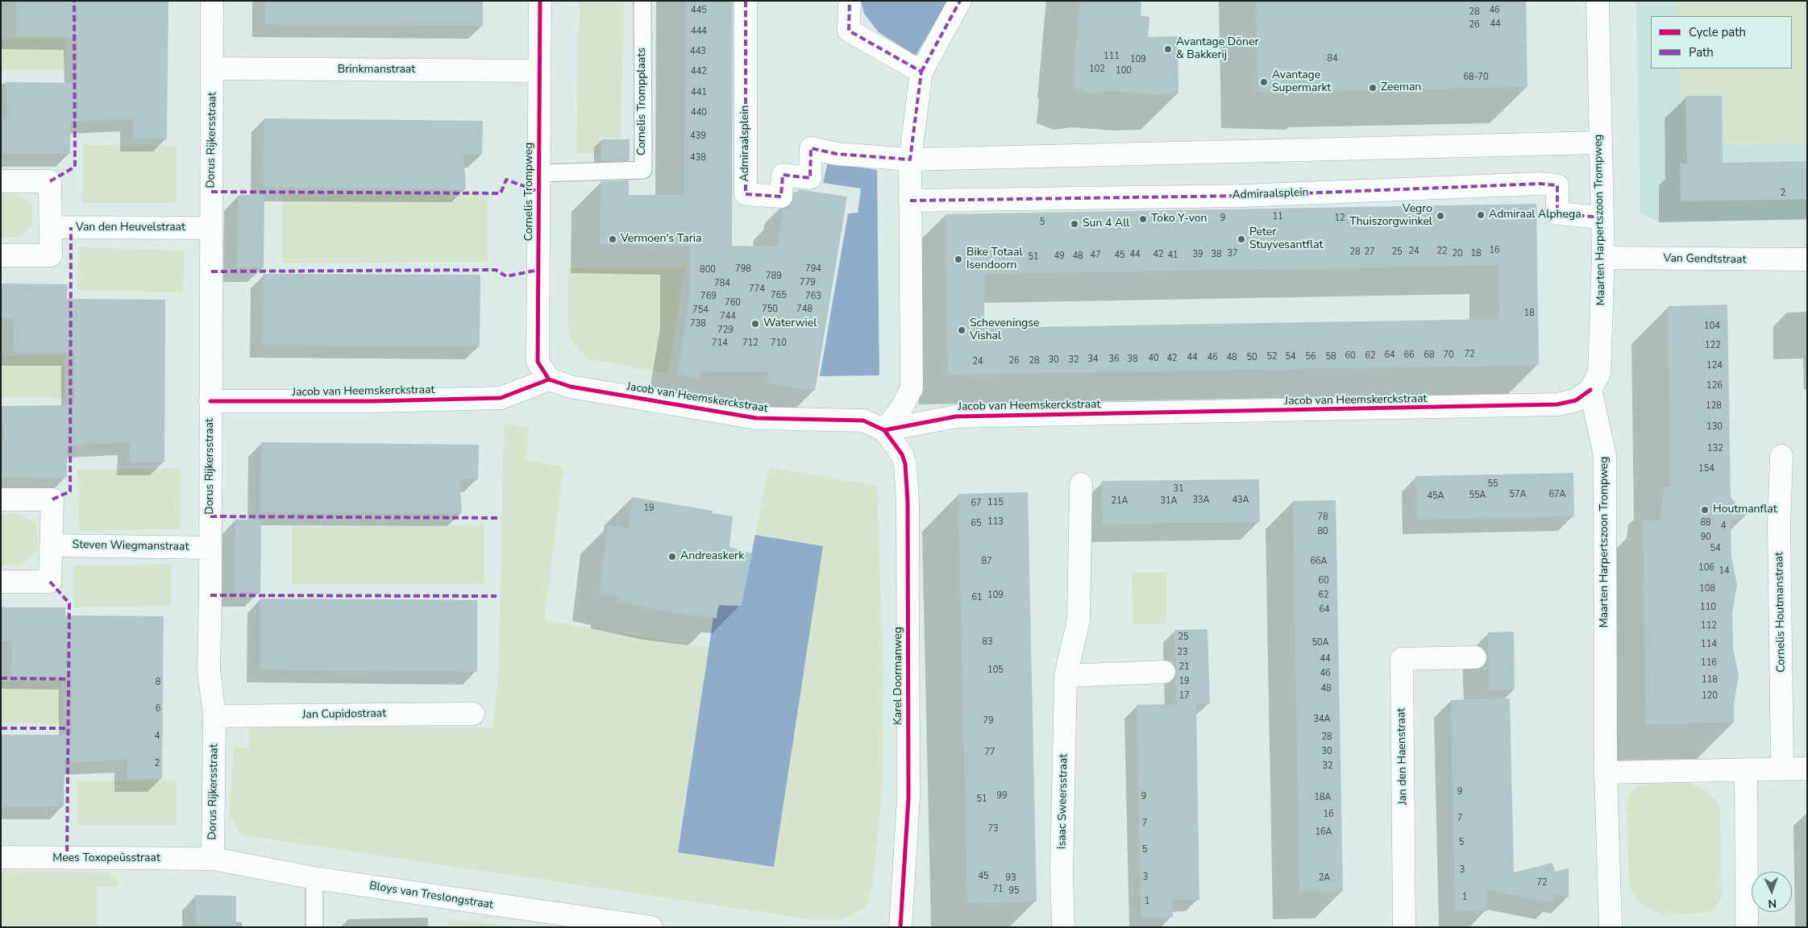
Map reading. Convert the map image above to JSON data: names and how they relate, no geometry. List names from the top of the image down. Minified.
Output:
{"streets":{"street":["Brinkmanstraat","Dorus Rijkersstraat","Admiraalsplein","Cornelis Trompweg","Maarten Harpertszoon Trompweg","Van den Heuvelstraat","Van Gendtstraat","Jacob van Heemskerckstraat","Steven Wiegmanstraat","Cornelis Houtmanstraat","Karel Doormanweg","Jan Cupidostraat","Jan den Haenstraat","Isaac Sweersstraat","Mees Toxopeüsstraat","Bloys van Treslongstraat"],"lane":["Cornelis Trompplaats"]},"crossings":[["Brinkmanstraat","Dorus Rijkersstraat"],["Brinkmanstraat","Cornelis Trompweg"],["Cornelis Trompplaats","Cornelis Trompweg"],["Dorus Rijkersstraat","Van den Heuvelstraat"],["Dorus Rijkersstraat","Jacob van Heemskerckstraat"],["Dorus Rijkersstraat","Steven Wiegmanstraat"],["Dorus Rijkersstraat","Jan Cupidostraat"],["Dorus Rijkersstraat","Mees Toxopeüsstraat"],["Dorus Rijkersstraat","Bloys van Treslongstraat"],["Admiraalsplein","Maarten Harpertszoon Trompweg"],["Cornelis Trompweg","Jacob van Heemskerckstraat"],["Maarten Harpertszoon Trompweg","Van Gendtstraat"],["Maarten Harpertszoon Trompweg","Jacob van Heemskerckstraat"],["Jacob van Heemskerckstraat","Karel Doormanweg"],["Mees Toxopeüsstraat","Bloys van Treslongstraat"]],"places":["Avantage Döner & Bakkerij","Avantage Supermarkt","Zeeman","Admiraal Alphega","Vegro Thuiszorgwinkel","Toko Y-von","Sun 4 All","Vermoen's Taria","Peter Stuyvesantflat","Bike Totaal Isendoorn","Waterwiel","Scheveningse Vishal","Houtmanflat","Andreaskerk"],"house_numbers":["445","46","28","44","26","444","443","111","84","109","102","100","442","68-70","441","440","439","438","2","11","9","12","5","16","24","22","28","27","25","37","20","18","44","42","39","38","47","45","41","49","48","51","798","794","800","789","779","784","774","765","769","763","760","750","748","754","18","744","738","104","729","714","712","710","122","72","64","66","68","70","60","62","52","54","56","58","44","46","48","50","40","42","34","36","38","30","32","26","28","24","124","126","128","130","132","154","55","31","57A","67A","55A","45A","33A","43A","21A","31A","115","67","19","78","113","88","65","4","80","90","54","87","66A","106","14","60","108","109","62","61","110","64","112","25","83","50A","114","23","44","116","21","105","46","118","19","8","48","17","120","6","34A","79","4","28","30","77","2","32","9","99","9","18A","51","16","7","7","73","16A","5","5","3","45","3","93","2A","72","71","95","1","1"],"legend":["Cycle path","Path"],"north":"bottom"}
